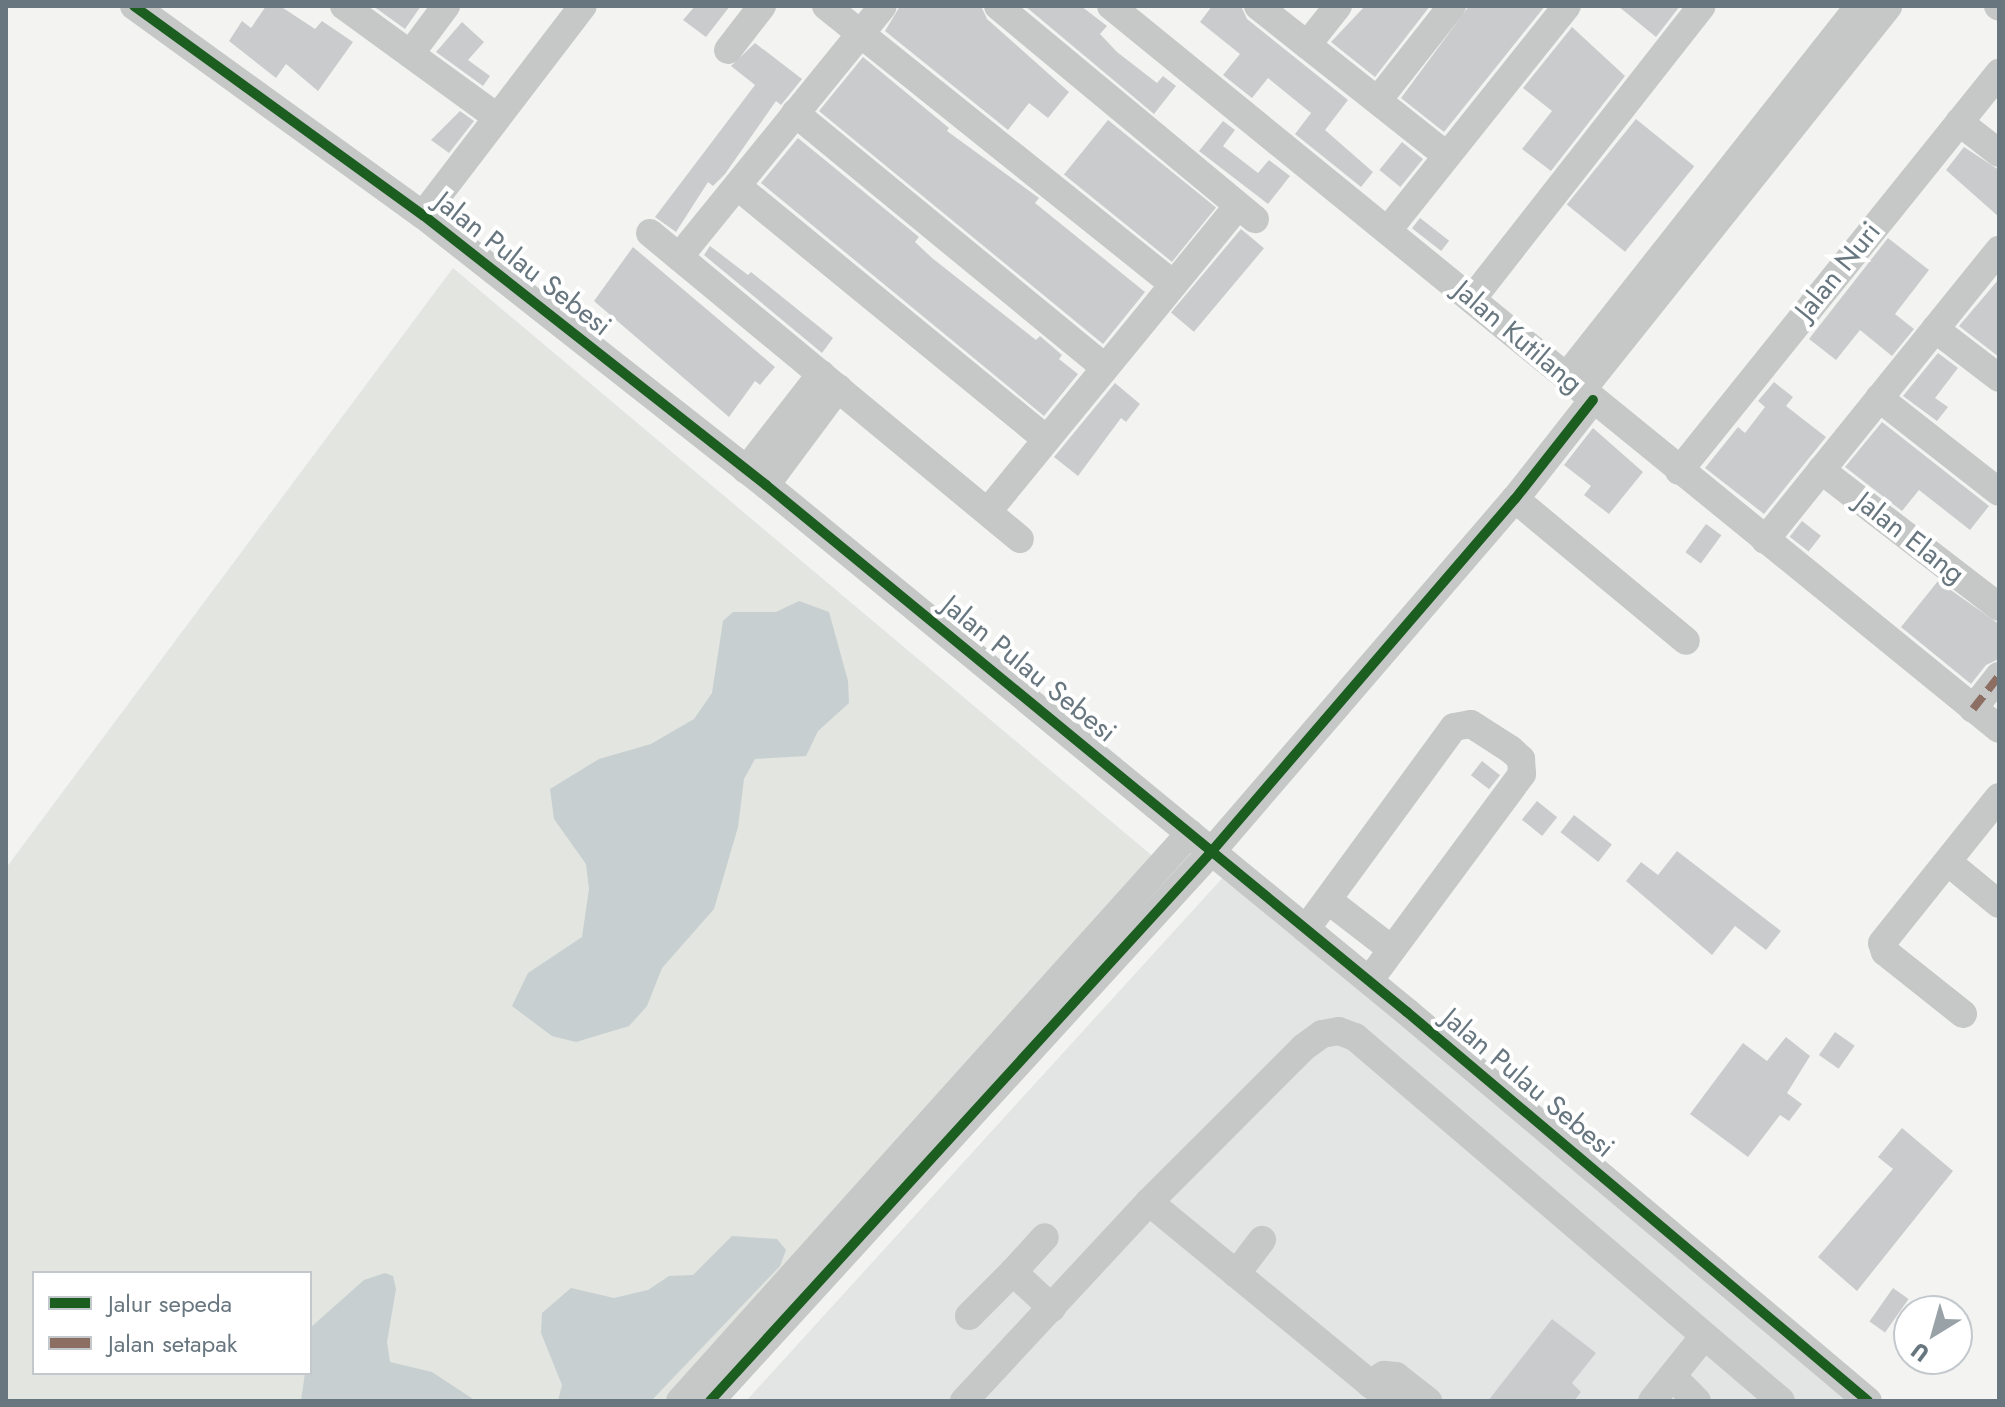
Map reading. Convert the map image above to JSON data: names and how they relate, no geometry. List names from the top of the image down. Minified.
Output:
{"streets":{"street":["Jalan Pulau Sebesi","Jalan Nuri","Jalan Kutilang","Jalan Elang"]},"crossings":[["Jalan Nuri","Jalan Kutilang"]],"legend":["Jalur sepeda","Jalan setapak"],"north":"bottom left"}
